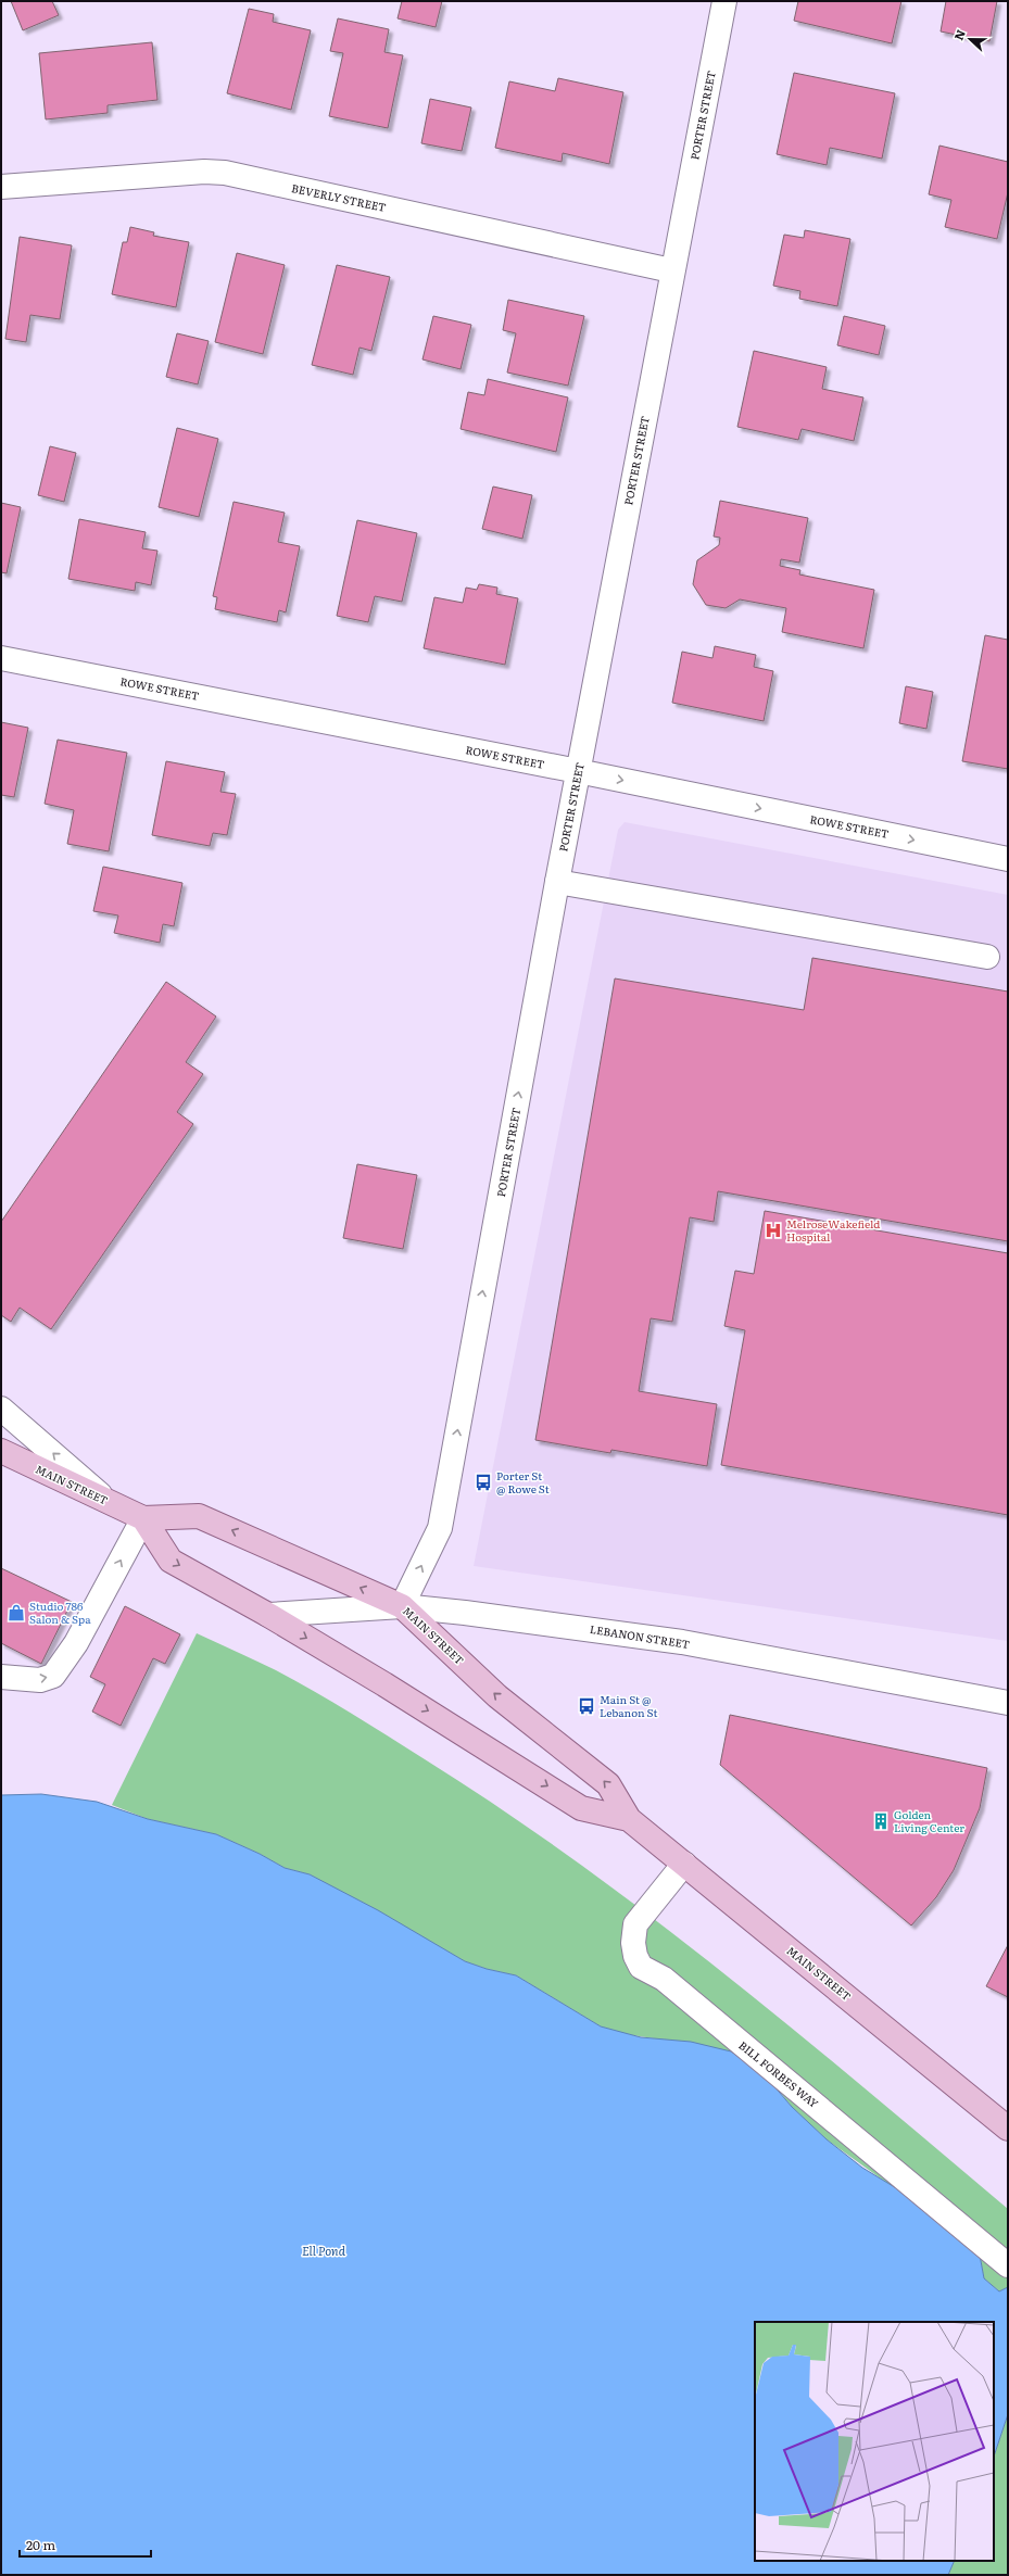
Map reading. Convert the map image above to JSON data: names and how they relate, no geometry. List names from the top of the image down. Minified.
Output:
{"streets":{"main road":["MAIN STREET"],"street":["PORTER STREET","BEVERLY STREET","ROWE STREET","LEBANON STREET","BILL FORBES WAY"]},"crossings":[["PORTER STREET","BEVERLY STREET"],["PORTER STREET","ROWE STREET"],["PORTER STREET","MAIN STREET"],["PORTER STREET","LEBANON STREET"],["MAIN STREET","LEBANON STREET"],["MAIN STREET","BILL FORBES WAY"]],"one_way":["PORTER STREET"],"water":["Ell Pond"],"places":{"hospital":["MelroseWakefield Hospital"],"bus stop":["Porter St @ Rowe St","Main St @ Lebanon St"],"shop":["Studio 786 Salon & Spa"],"building":["Golden Living Center"]},"scale_bar":"20 m","north":"left"}
